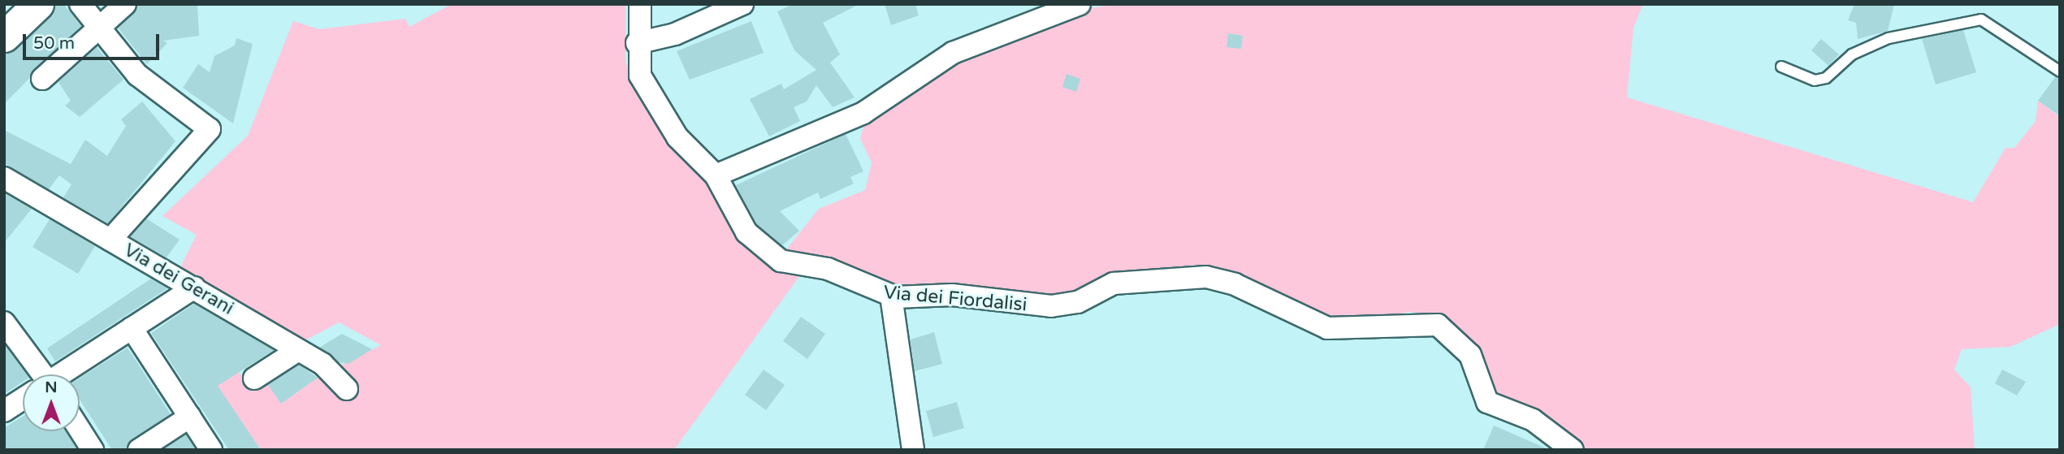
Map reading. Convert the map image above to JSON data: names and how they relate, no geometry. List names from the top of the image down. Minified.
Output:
{"streets":{"street":["Via dei Gerani","Via dei Fiordalisi"]},"scale_bar":"50 m","north":"top"}
